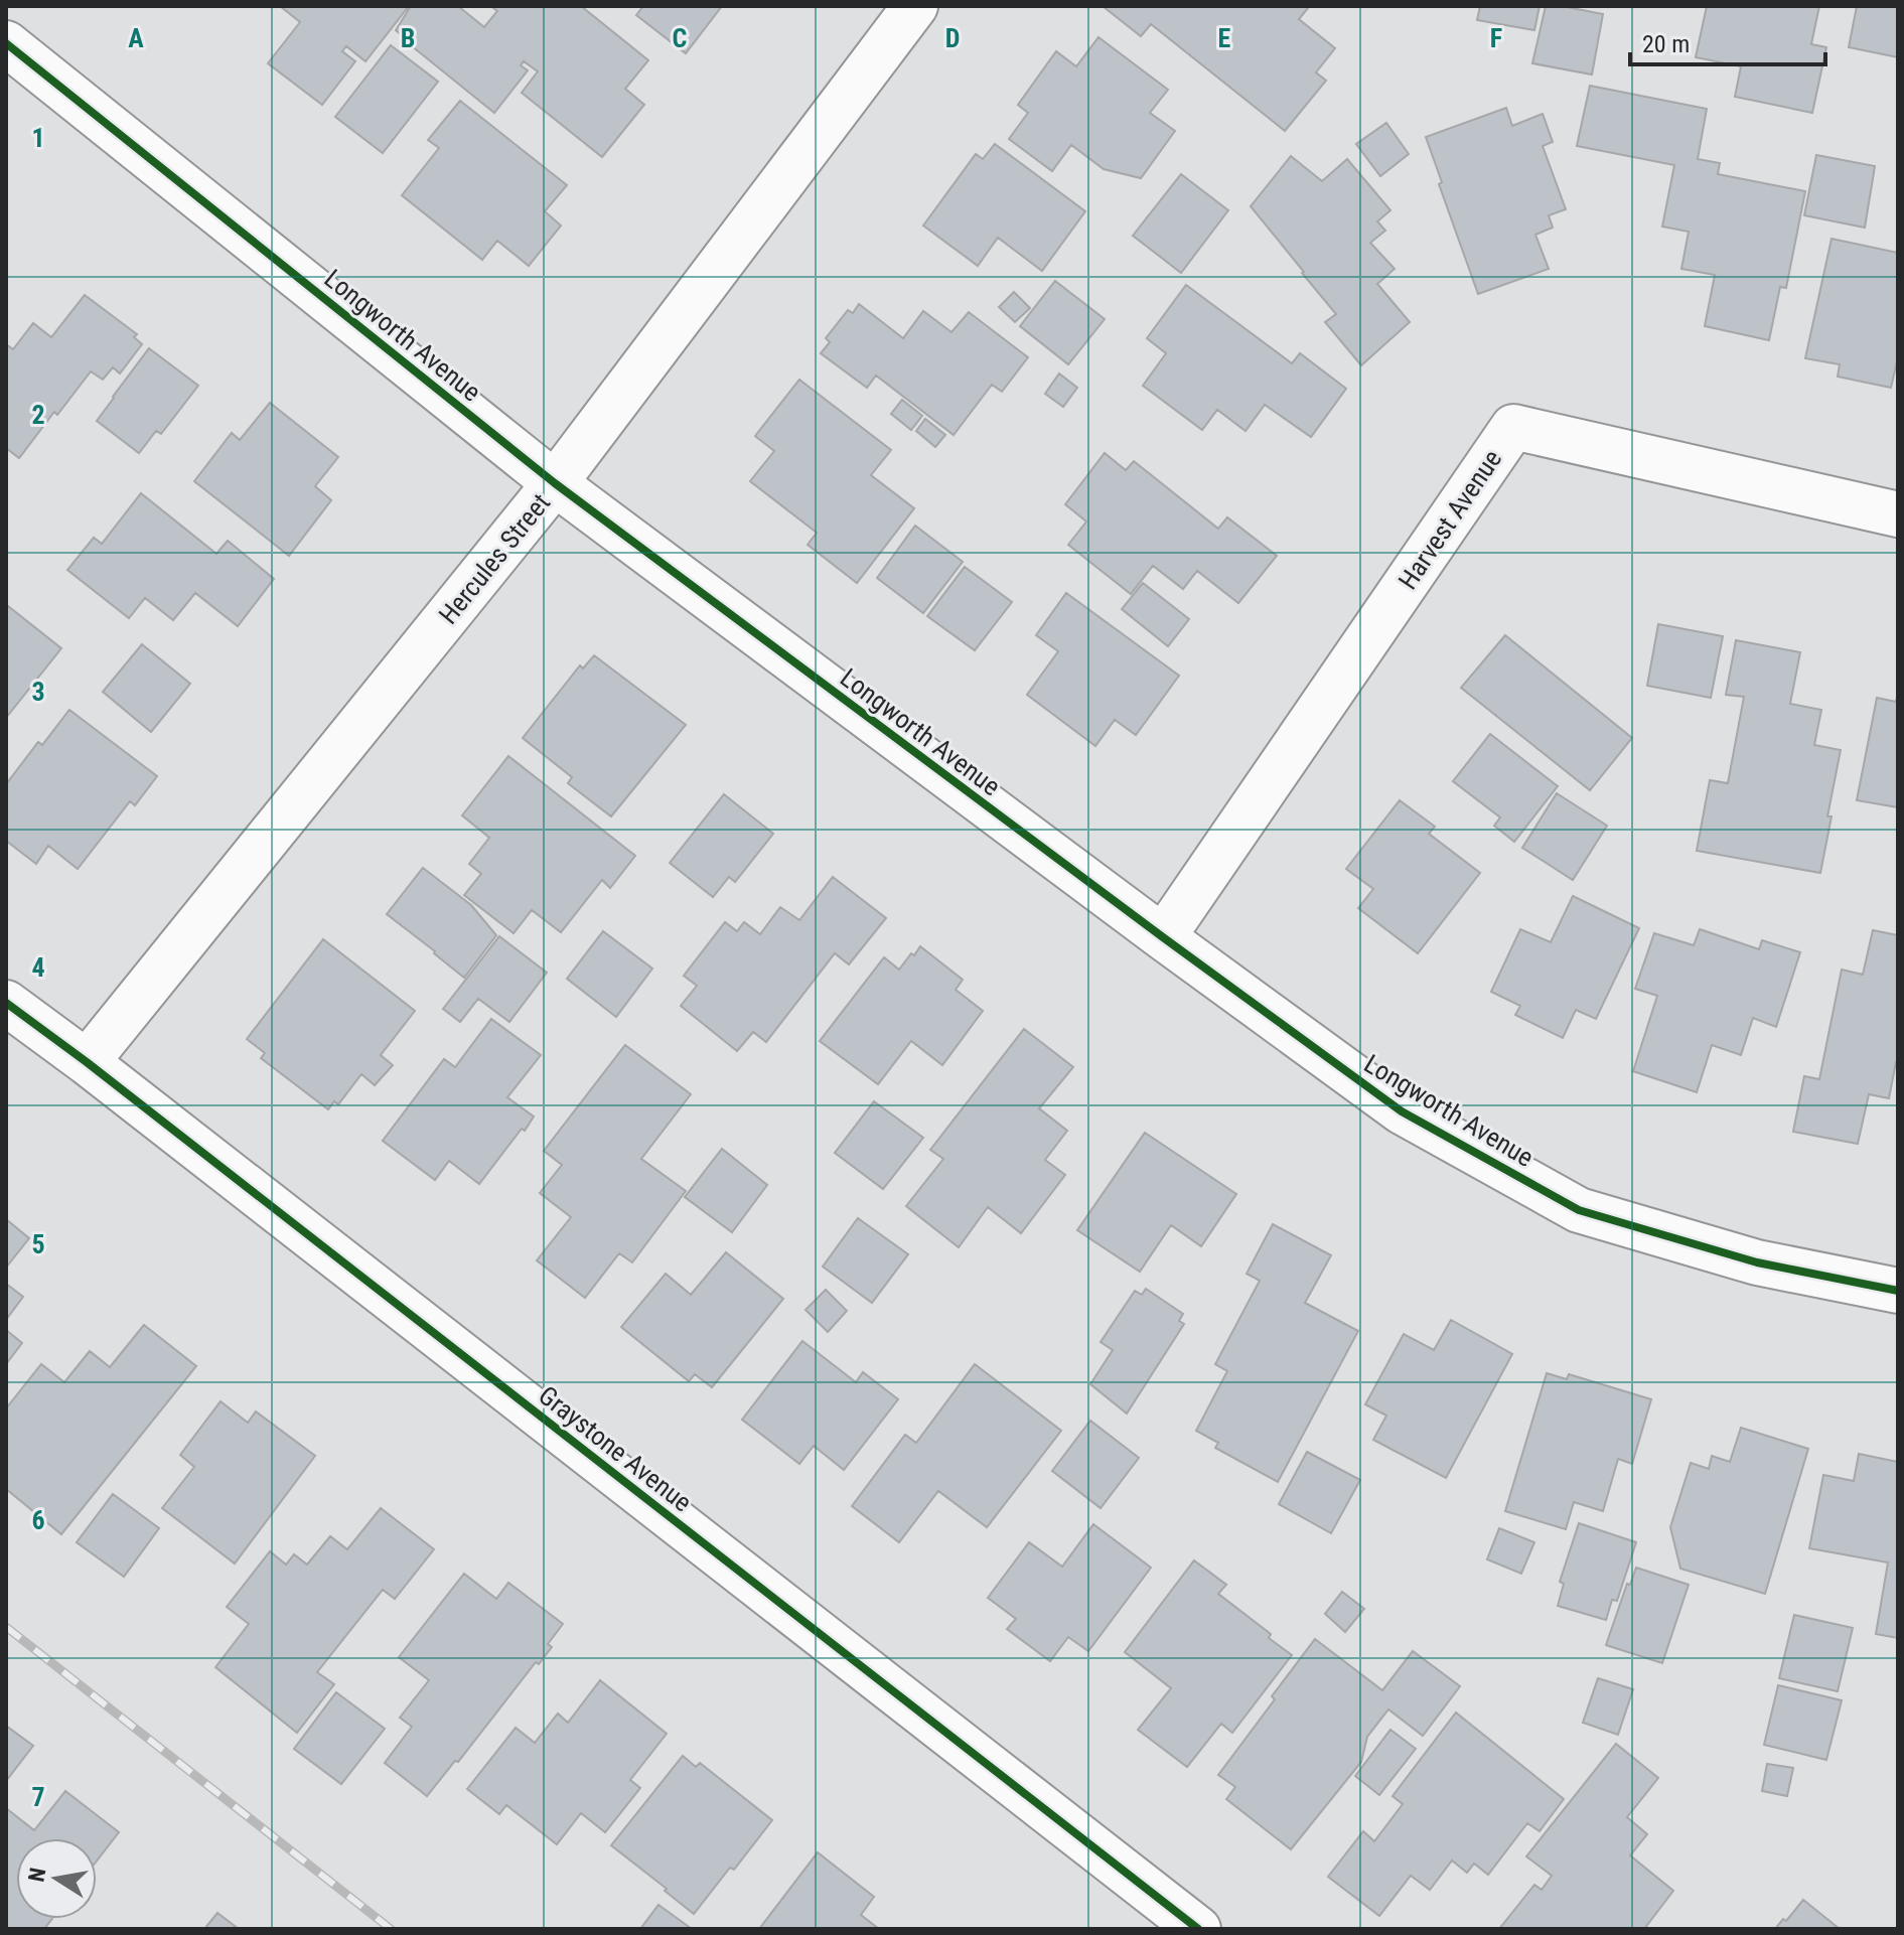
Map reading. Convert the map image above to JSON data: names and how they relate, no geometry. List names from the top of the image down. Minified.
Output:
{"streets":{"street":["Longworth Avenue","Harvest Avenue","Hercules Street","Graystone Avenue"]},"crossings":[["Longworth Avenue","Harvest Avenue"],["Longworth Avenue","Hercules Street"],["Hercules Street","Graystone Avenue"]],"scale_bar":"20 m","north":"left","grid":{"columns":["A","B","C","D","E","F"],"rows":["1","2","3","4","5","6","7"]}}
